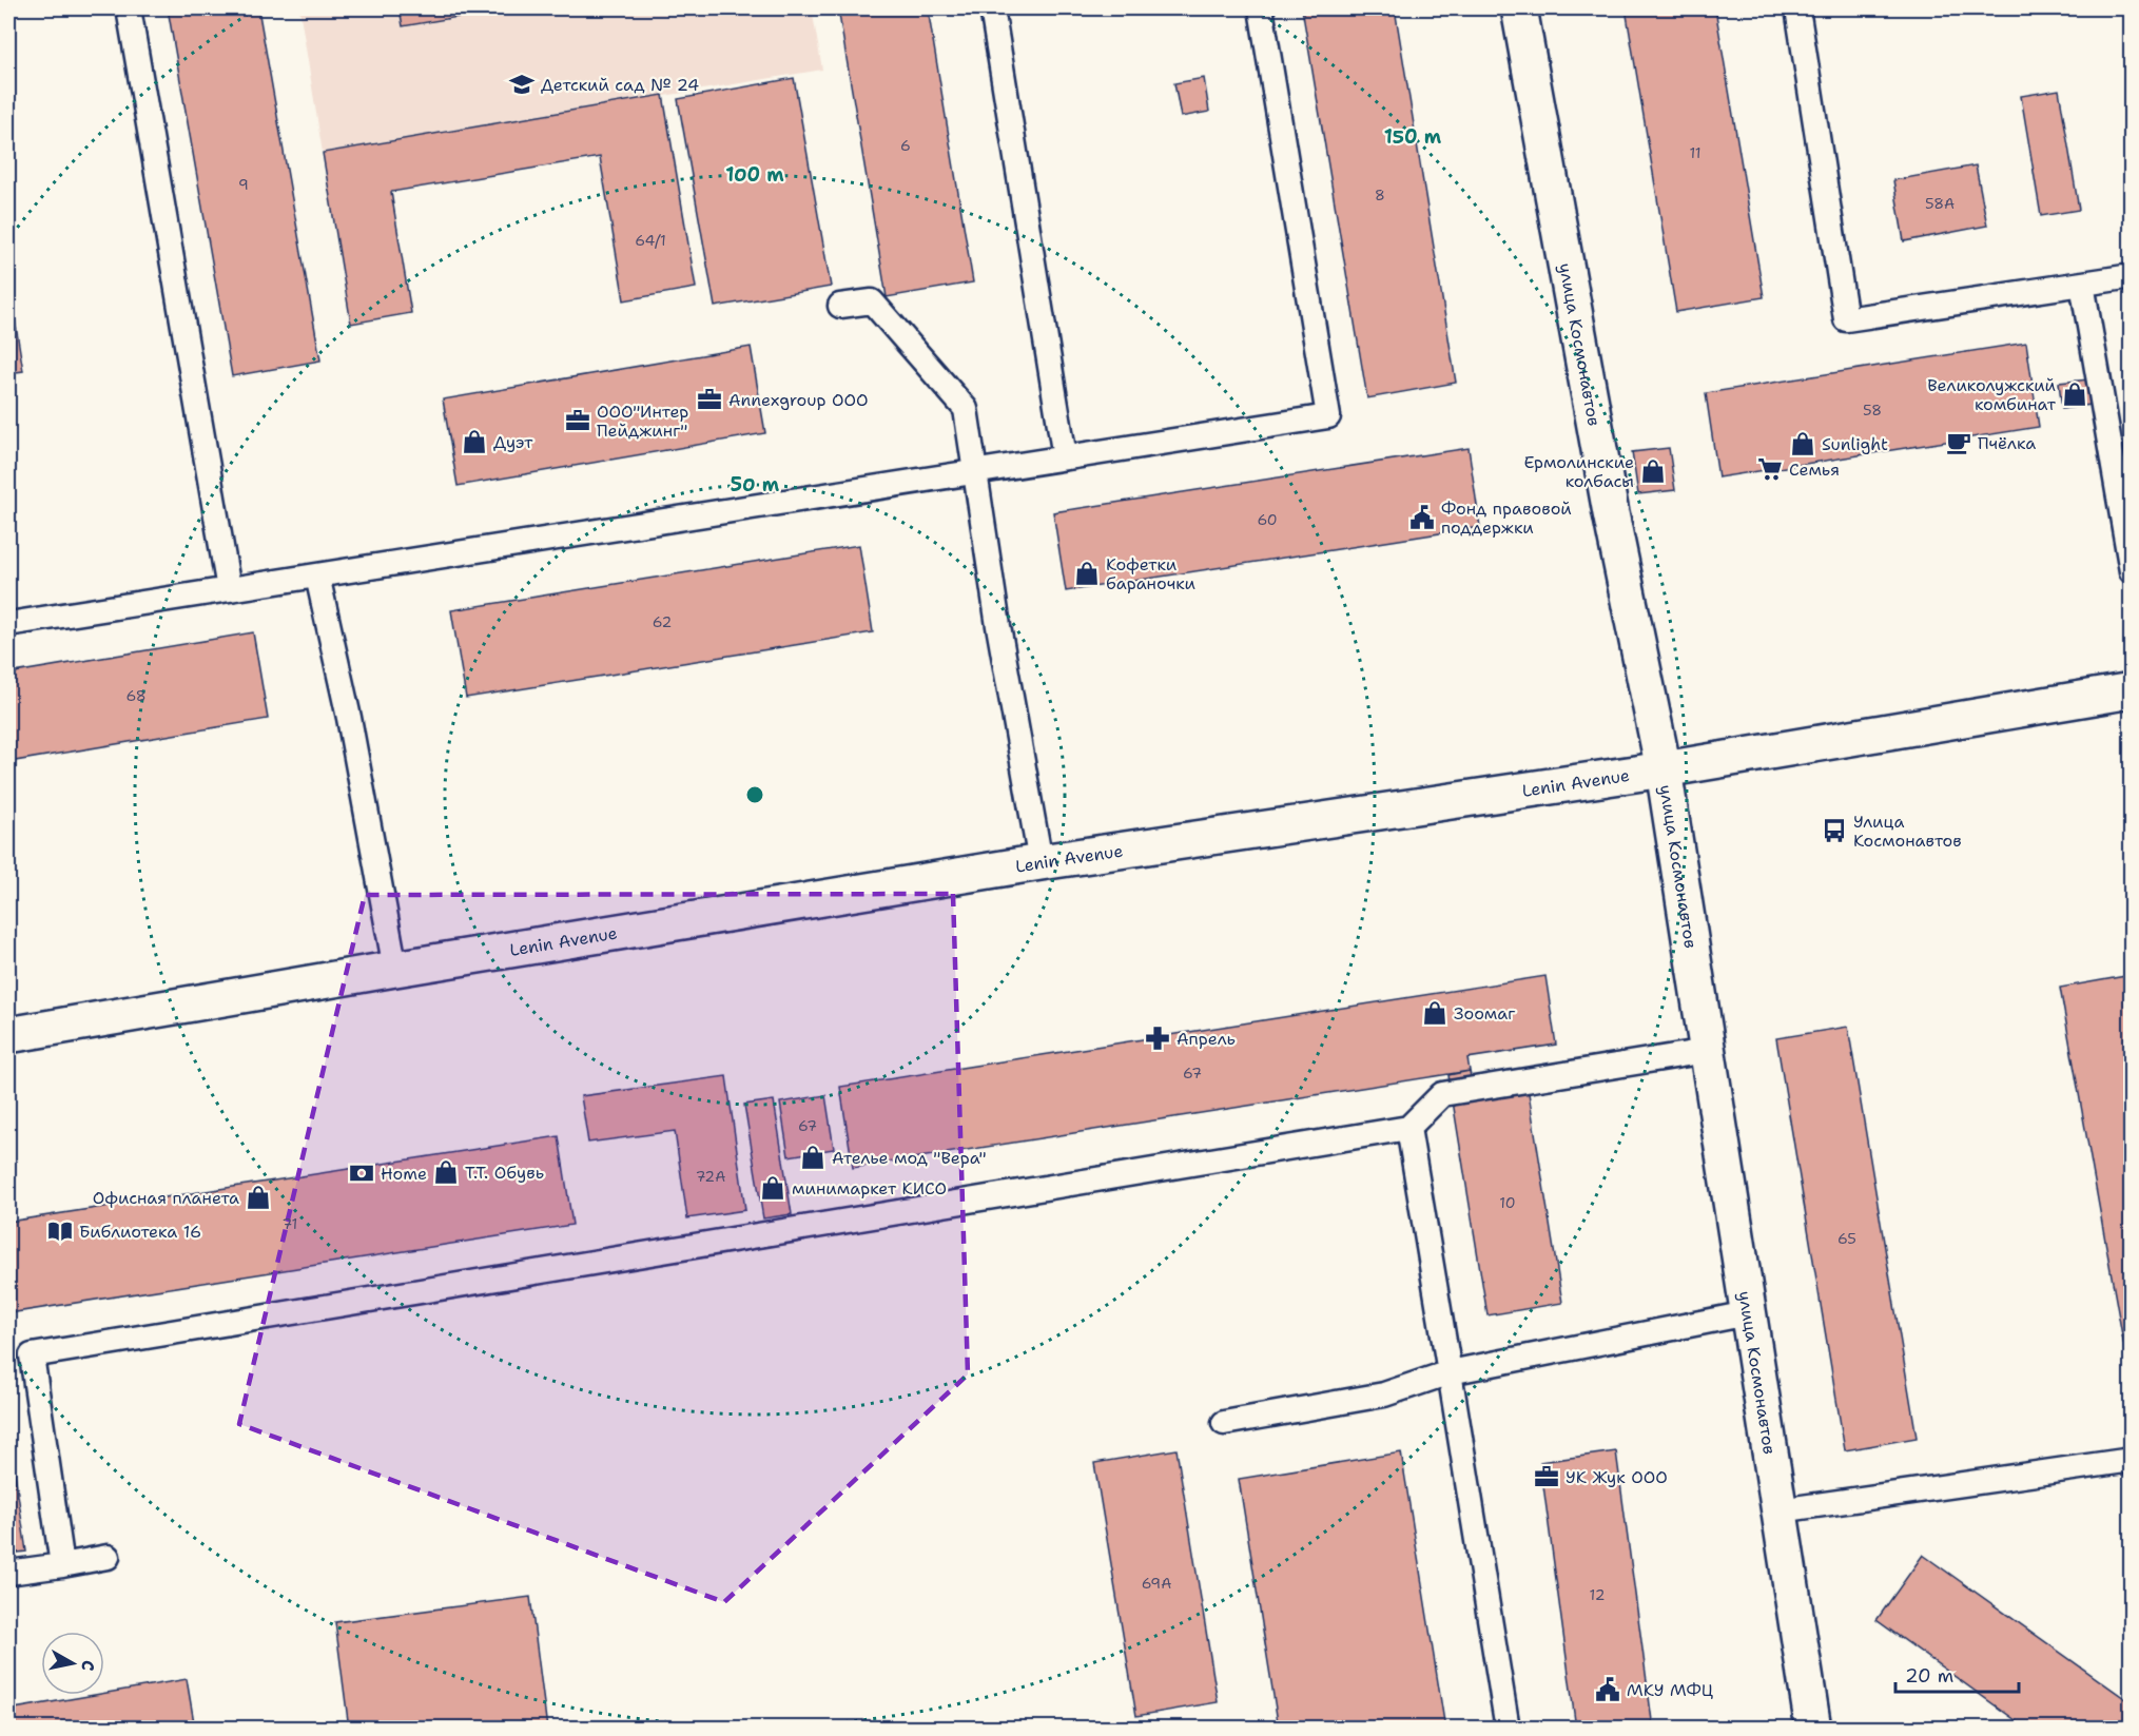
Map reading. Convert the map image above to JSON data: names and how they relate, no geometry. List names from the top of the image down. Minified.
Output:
{"streets":{"main road":["улица Космонавтов","Lenin Avenue"]},"crossings":[["улица Космонавтов","Lenin Avenue"]],"places":{"school or university":["Детский сад № 24"],"shop":["Великолужский комбинат","Дуэт","Sunlight","Ермолинские колбасы","Кофетки бараночки","Зоомаг","Ателье мод \"Вера\"","Т.Т. Обувь","минимаркет КИСО","Офисная планета"],"office":["Annexgroup ООО","ООО\"Интер Пейджинг\"","УК Жук ООО"],"cafe":["Пчёлка"],"supermarket":["Семья"],"public building":["Фонд правовой поддержки","МКУ МФЦ"],"bus stop":["Улица Космонавтов"],"pharmacy":["Апрель"],"bank":["Home"],"library":["Библиотека 16"]},"house_numbers":["6","11","9","8","58А","64/1","58","60","62","68","67","67","72А","10","71","65","69А","12"],"scale_bar":"20 m","north":"right","rings":["150 m","100 m","50 m"]}
